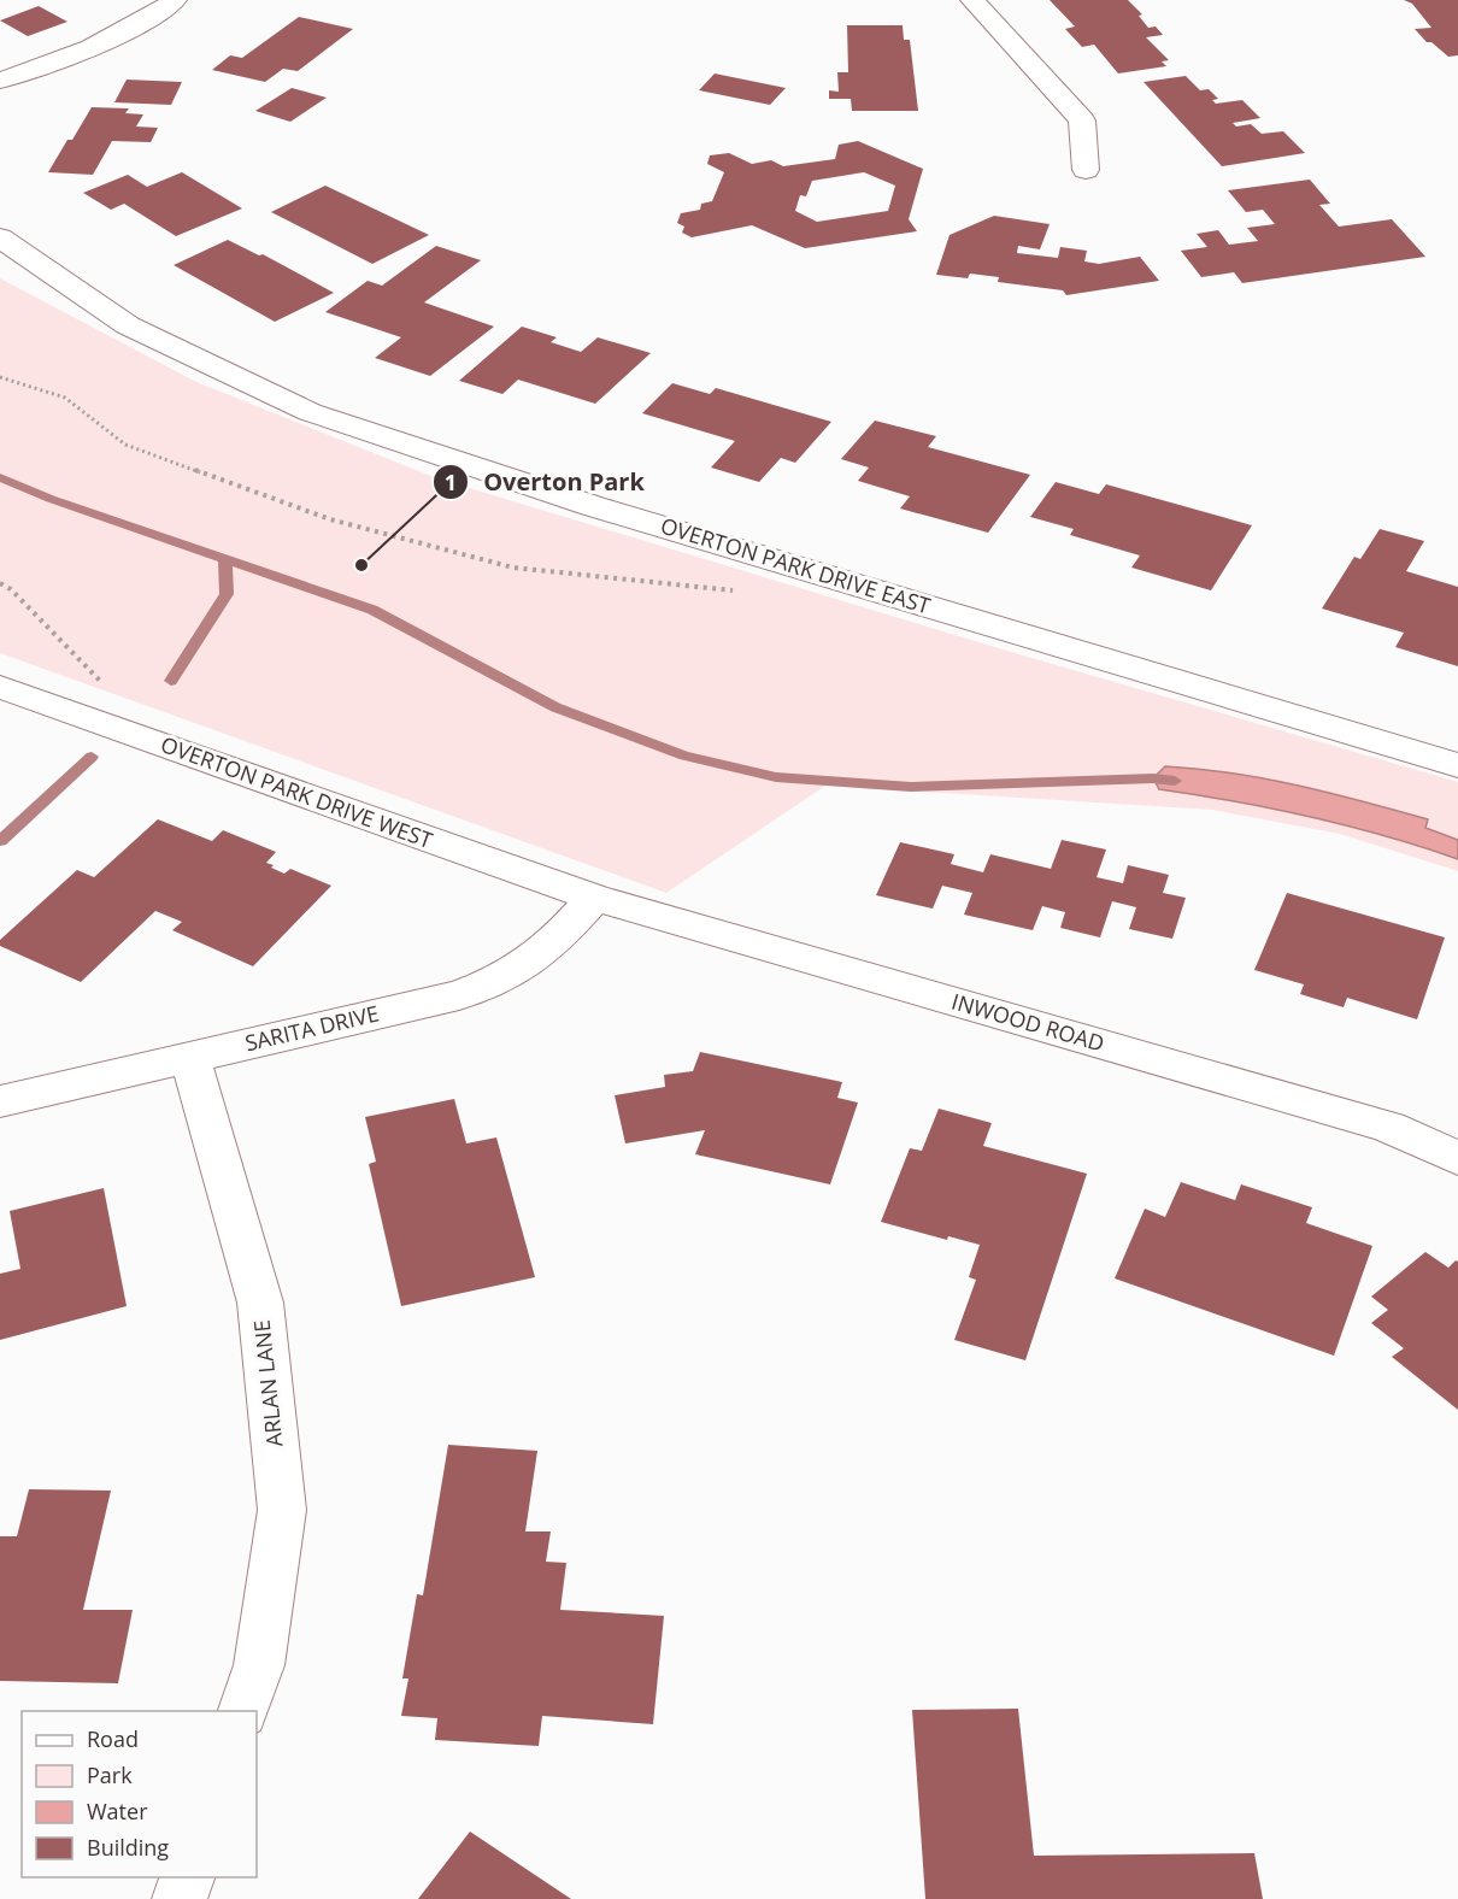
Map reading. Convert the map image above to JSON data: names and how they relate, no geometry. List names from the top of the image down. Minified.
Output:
{"streets":{"street":["OVERTON PARK DRIVE EAST","OVERTON PARK DRIVE WEST","INWOOD ROAD","SARITA DRIVE","ARLAN LANE"]},"crossings":[["OVERTON PARK DRIVE WEST","INWOOD ROAD"],["OVERTON PARK DRIVE WEST","SARITA DRIVE"],["INWOOD ROAD","SARITA DRIVE"],["SARITA DRIVE","ARLAN LANE"]],"places":["Overton Park"],"legend":["Road","Park","Water","Building"]}
